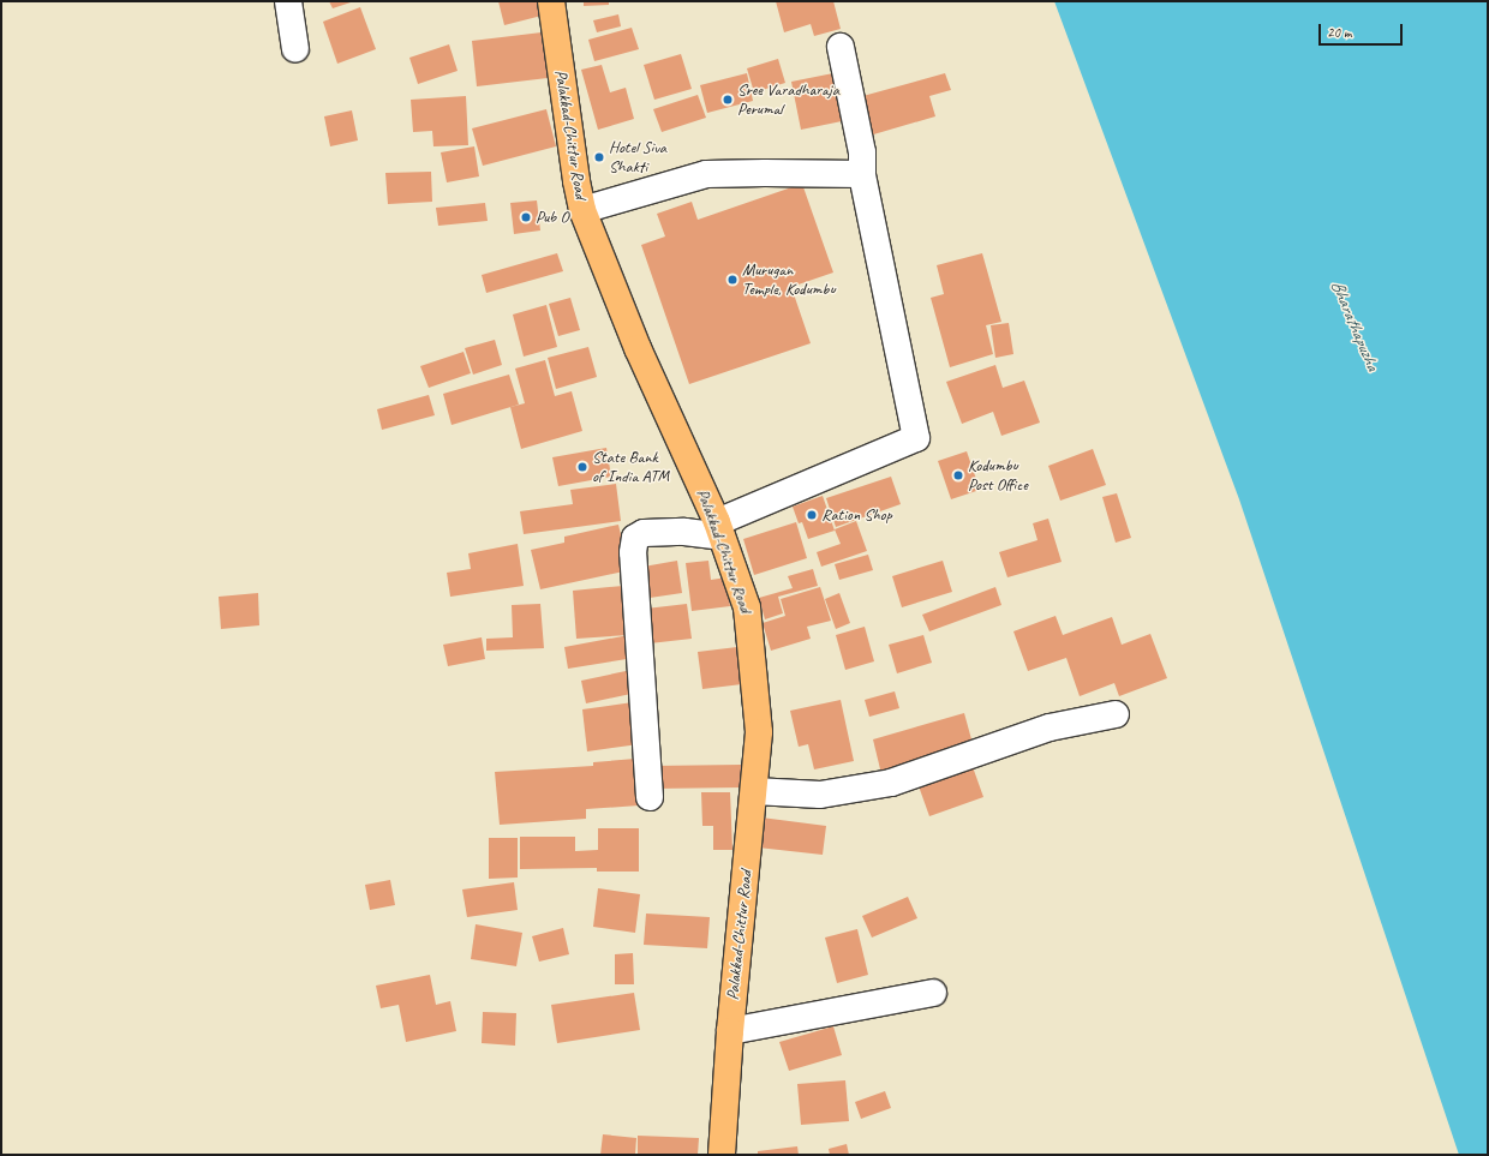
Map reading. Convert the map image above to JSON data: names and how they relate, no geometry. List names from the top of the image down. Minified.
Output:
{"streets":{"main road":["Palakkad-Chittur Road"]},"water":["Bharathapuzha"],"places":["Sree Varadharaja Perumal","Hotel Siva Shakti","Pub O","Murugan Temple, Kodumbu","State Bank of India ATM","Kodumbu Post Office","Ration Shop"],"scale_bar":"20 m"}
